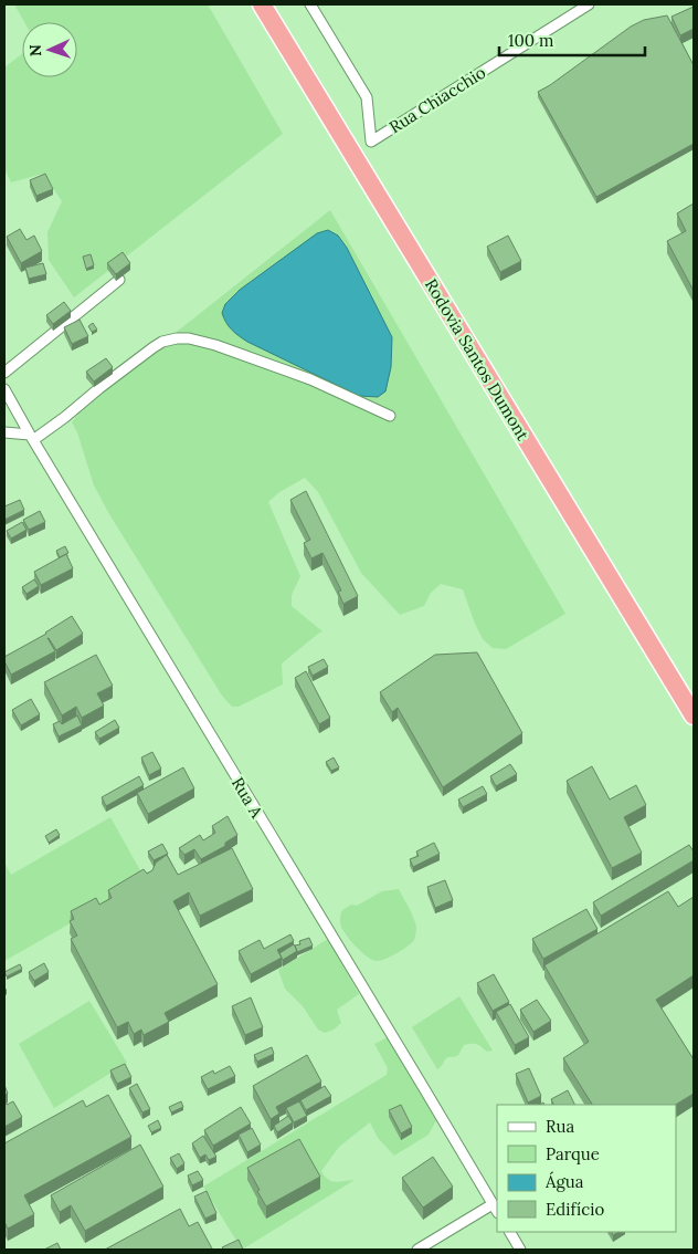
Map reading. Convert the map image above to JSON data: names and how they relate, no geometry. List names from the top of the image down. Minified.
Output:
{"streets":{"highway":["Rodovia Santos Dumont"],"street":["Rua Chiacchio","Rua A"]},"legend":["Rua","Parque","Água","Edifício"],"scale_bar":"100 m","north":"left"}
